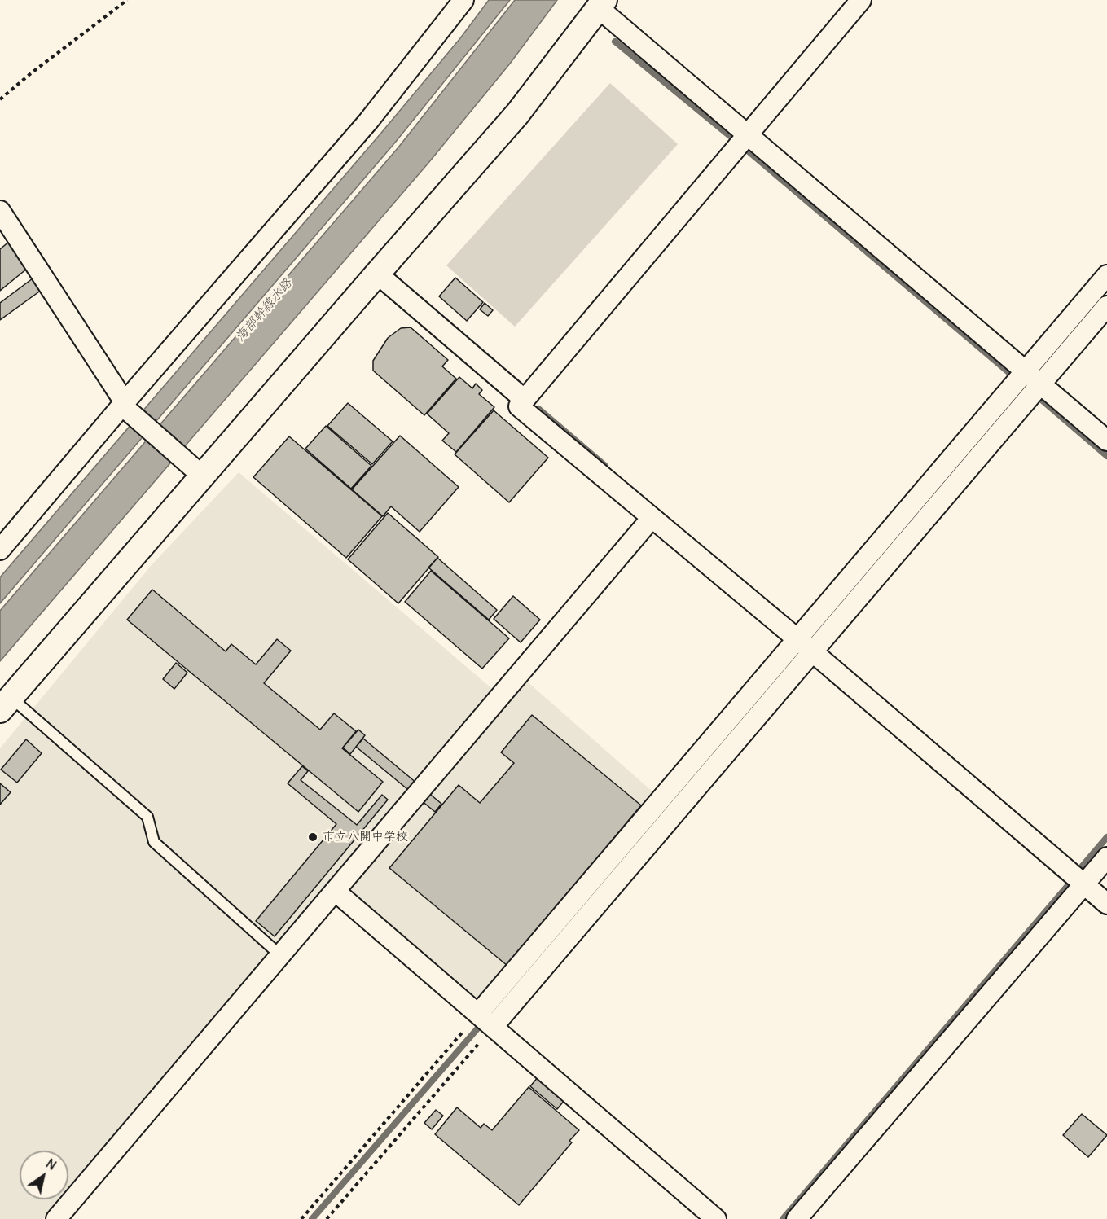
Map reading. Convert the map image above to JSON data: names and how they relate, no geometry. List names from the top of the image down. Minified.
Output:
{"water":["海部幹線水路"],"places":["市立八開中学校"],"north":"top right"}
